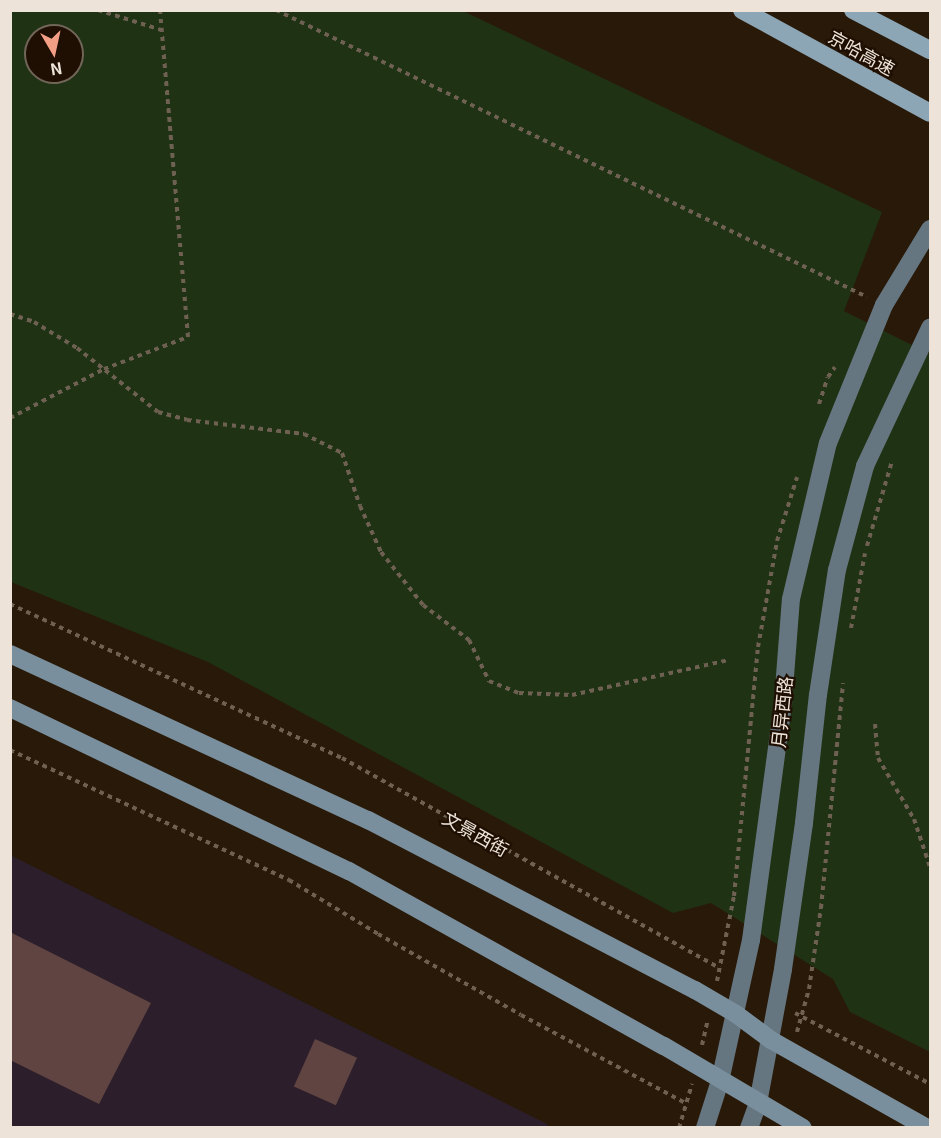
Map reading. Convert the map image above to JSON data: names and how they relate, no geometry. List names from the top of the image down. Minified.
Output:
{"streets":{"highway":["京哈高速"],"main road":["月异西路","文景西街"]},"crossings":[["月异西路","文景西街"]],"north":"bottom"}
